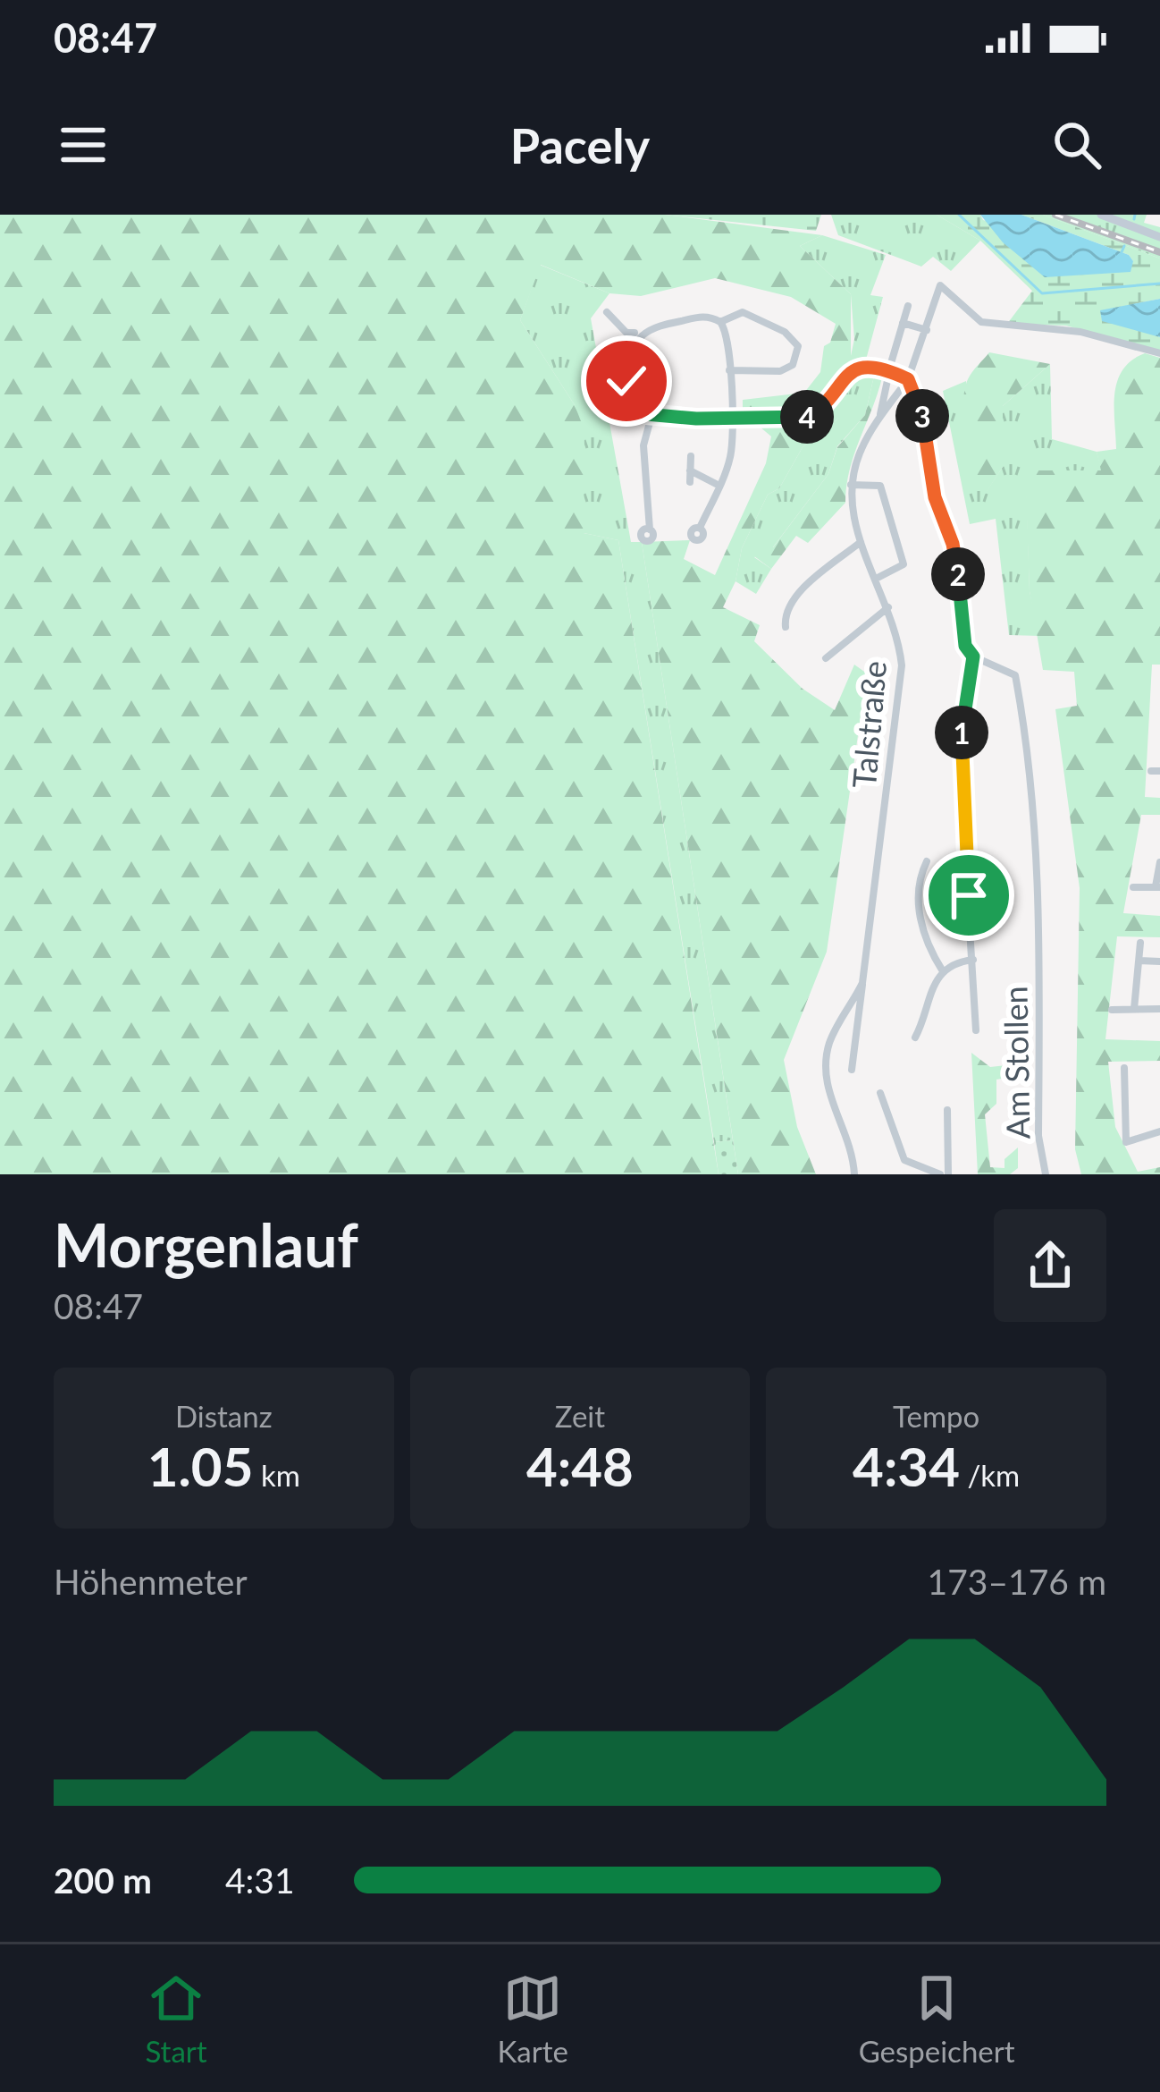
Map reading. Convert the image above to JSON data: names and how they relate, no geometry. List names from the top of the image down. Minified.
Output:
{"streets":{"street":["Talstraße","Am Stollen"]},"page":{"status":"08:47","header":"Pacely","pins":["3","4","2","1"],"heading":["Morgenlauf","08:47"],"stats":[["Distanz","1.05 km"],["Zeit","4:48"],["Tempo","4:34 /km"]],"chart":["Höhenmeter","173–176 m"],"list":[{"name":"200 m","note":"4:31"}],"tabs":["Start","Karte","Gespeichert"]}}
